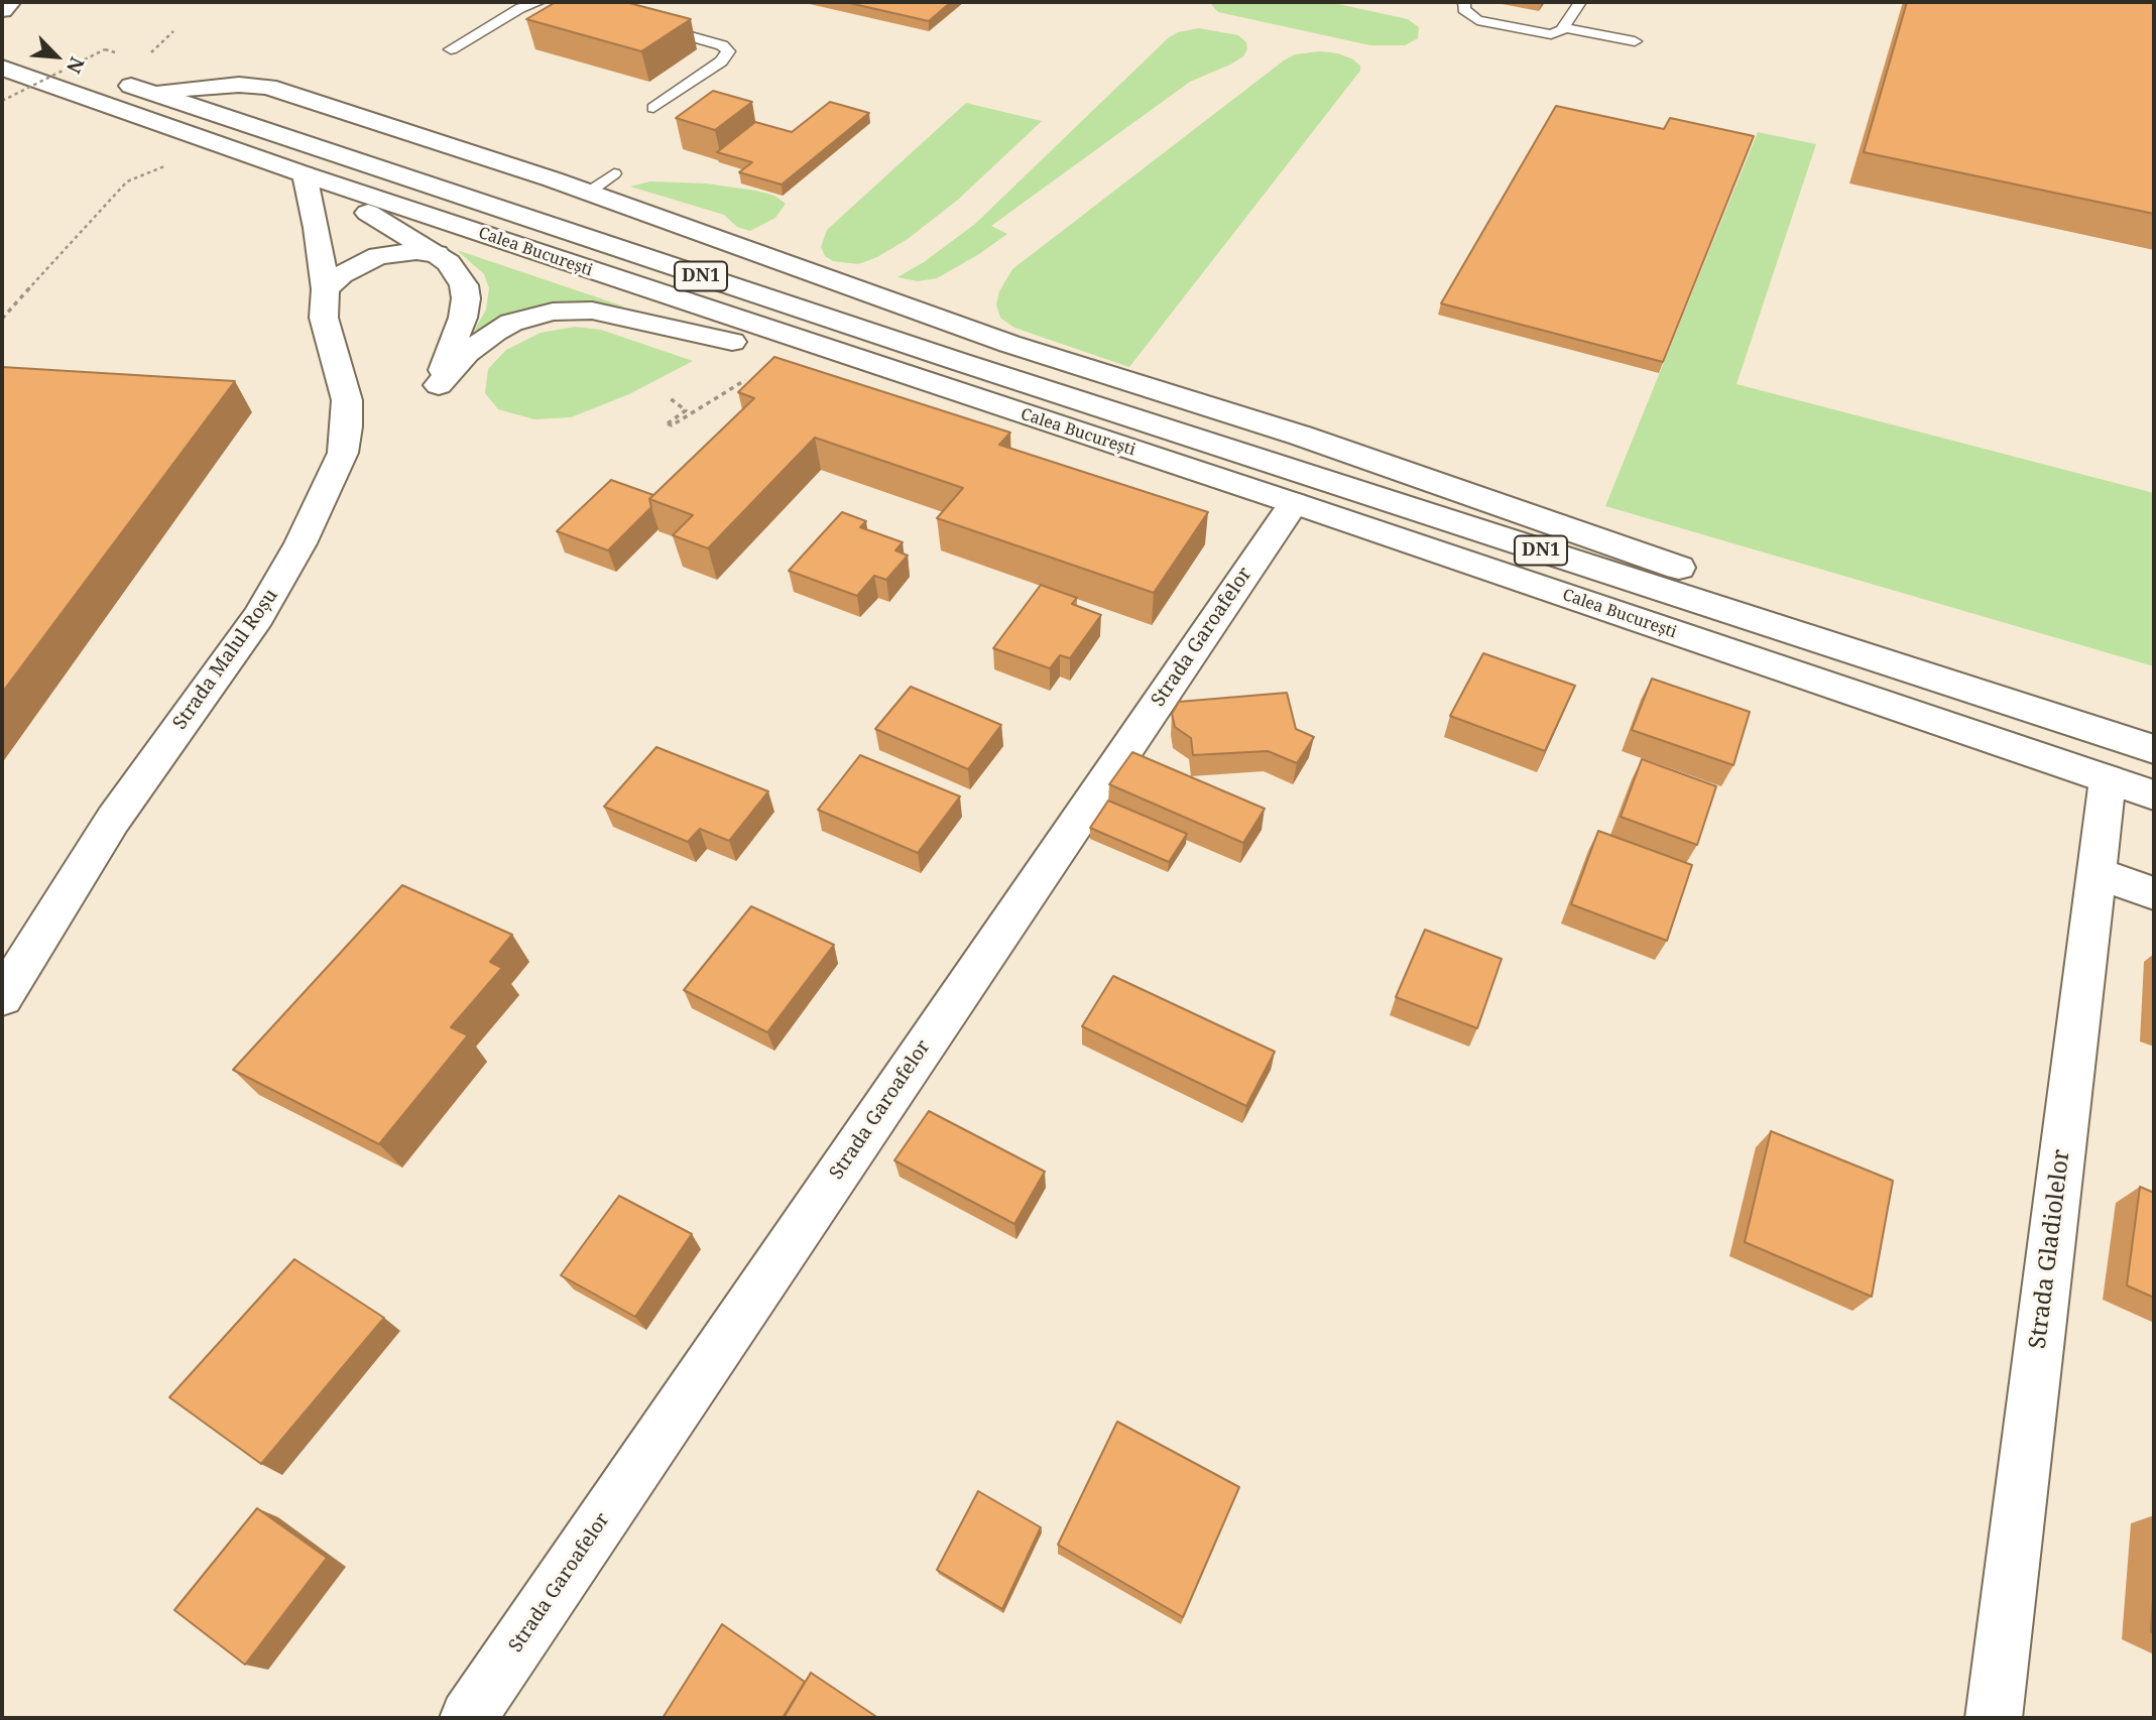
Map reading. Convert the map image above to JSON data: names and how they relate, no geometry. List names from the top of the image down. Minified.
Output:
{"streets":{"main road":["Calea București","DN1","Strada Garoafelor","Strada Malul Roșu","Strada Gladiolelor"]},"crossings":[["Calea București","Strada Garoafelor"],["Calea București","Strada Malul Roșu"],["Calea București","Strada Gladiolelor"]],"north":"bottom right"}
